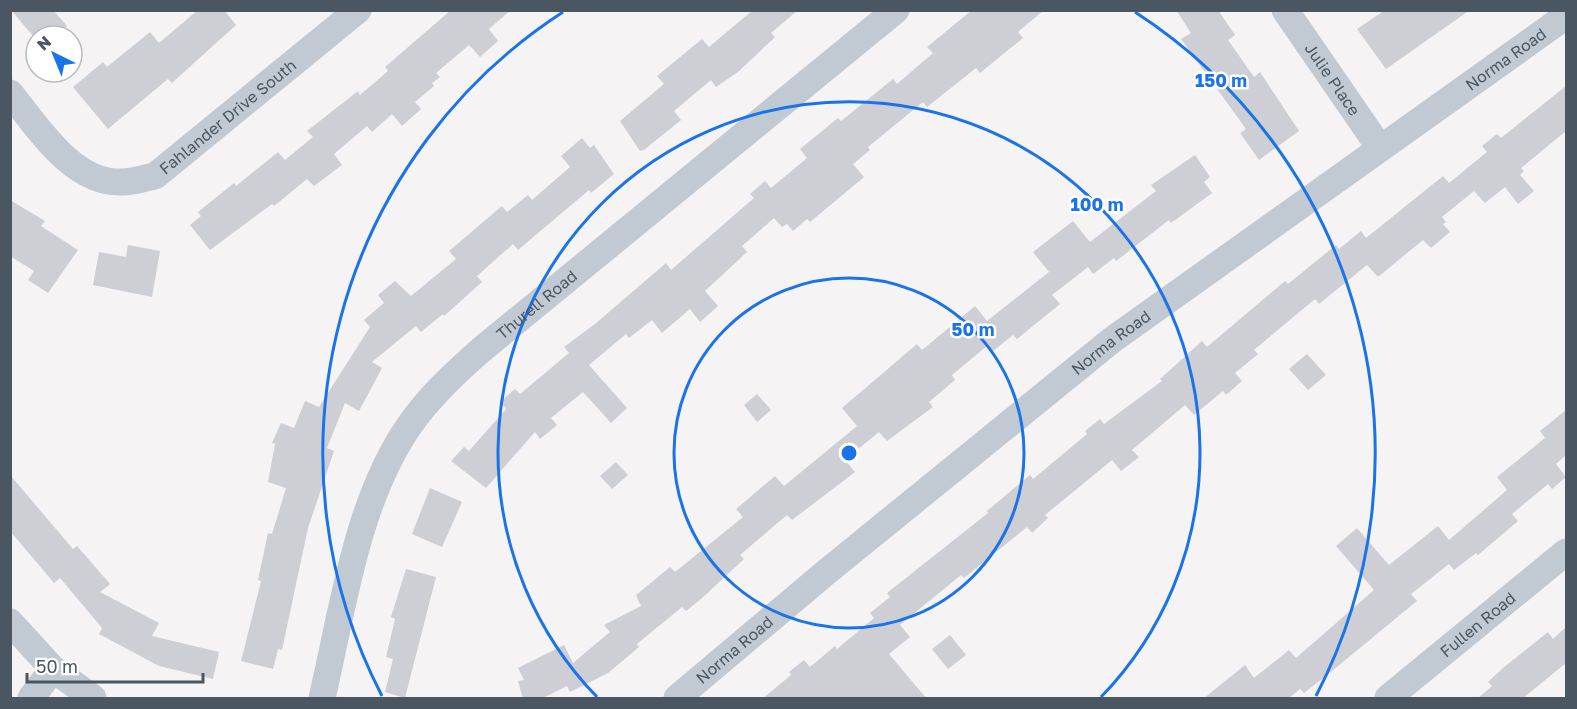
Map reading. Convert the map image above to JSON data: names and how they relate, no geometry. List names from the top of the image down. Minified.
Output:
{"streets":{"street":["Norma Road","Julie Place","Fahlander Drive South","Thurell Road","Fullen Road"]},"crossings":[["Norma Road","Julie Place"]],"scale_bar":"50 m","north":"top left","rings":["150 m","100 m","50 m"]}
